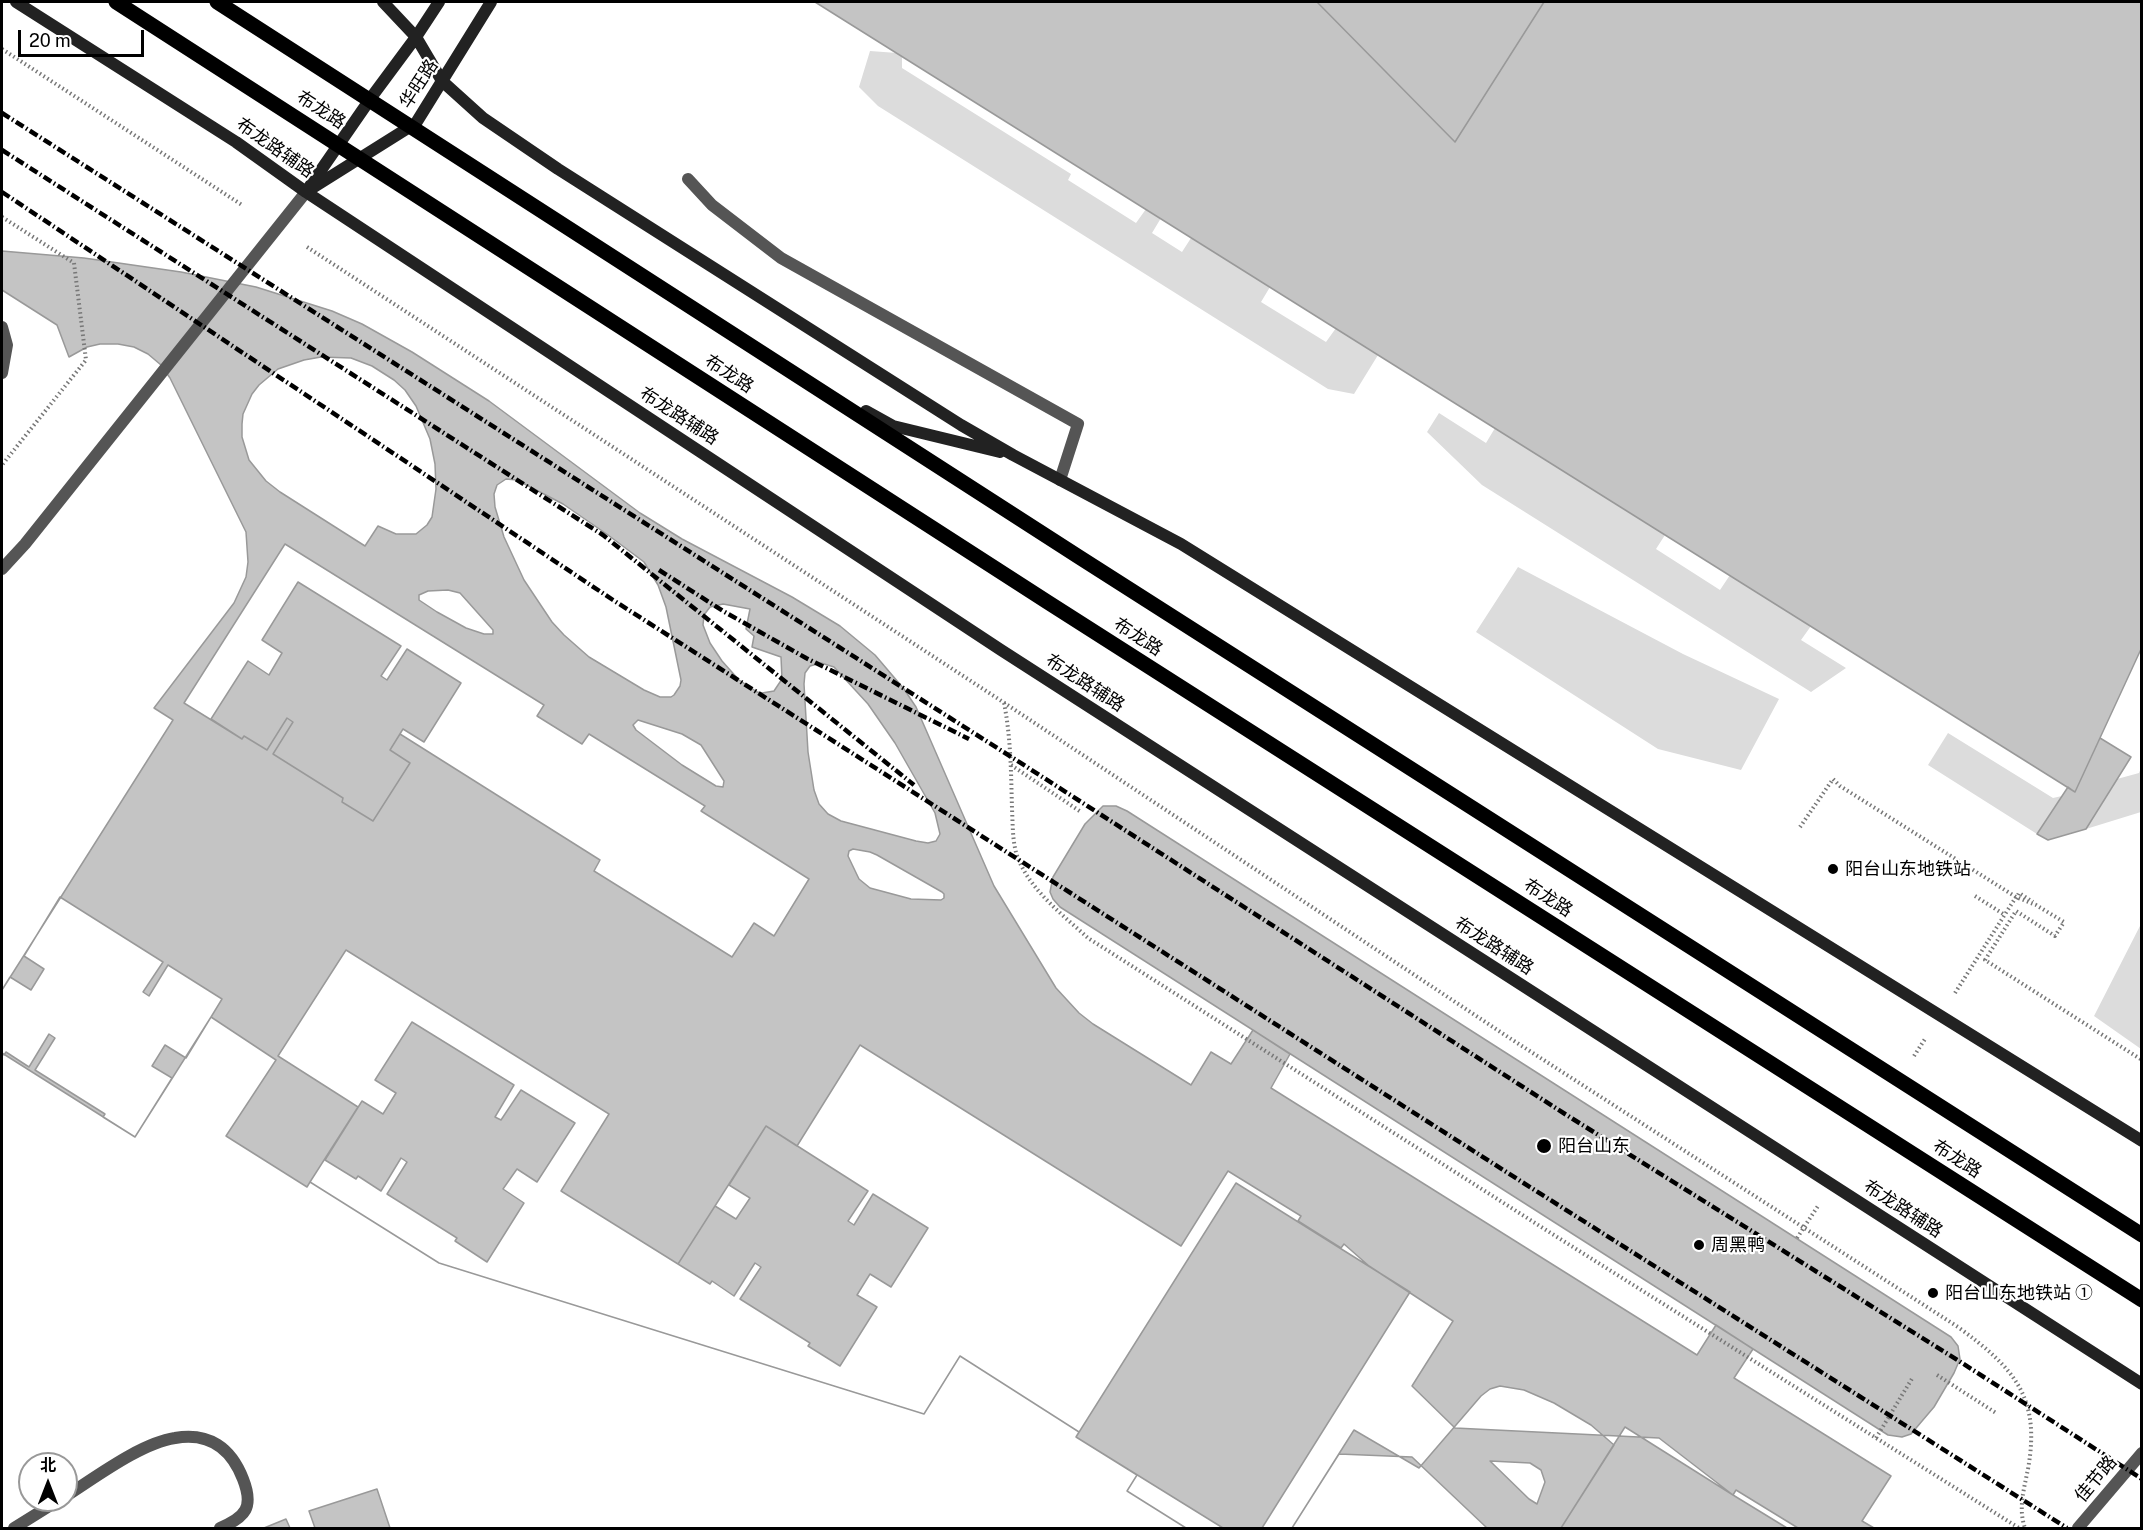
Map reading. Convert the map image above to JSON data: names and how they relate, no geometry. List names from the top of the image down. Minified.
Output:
{"streets":{"main road":["华旺路","布龙路","布龙路辅路"],"street":["佳节路"]},"crossings":[["华旺路","布龙路辅路"]],"places":["阳台山东地铁站","阳台山东","周黑鸭","阳台山东地铁站 ①"],"scale_bar":"20 m","north":"top"}
